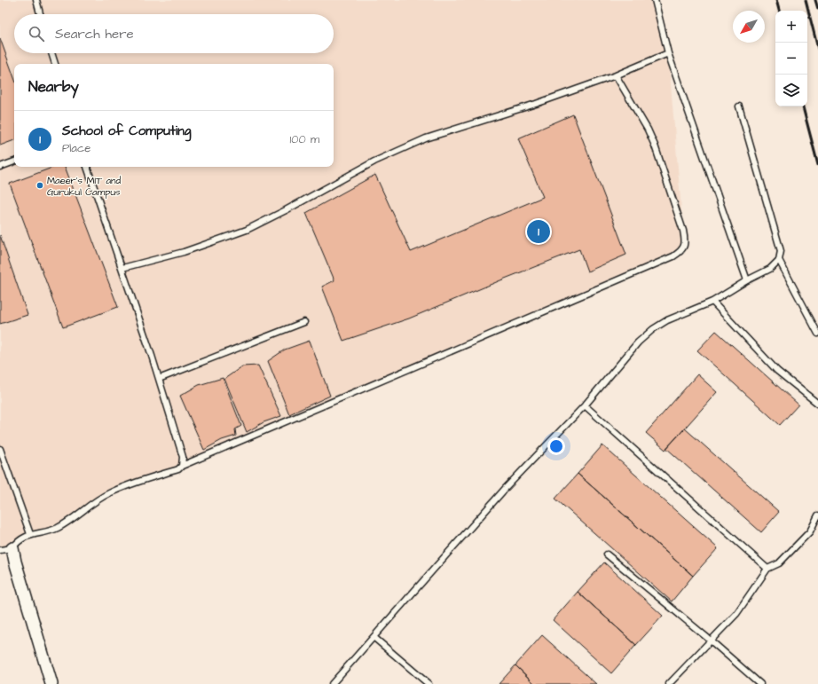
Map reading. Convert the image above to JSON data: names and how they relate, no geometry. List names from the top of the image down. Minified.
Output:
{"places":["Maeer's MIT and Gurukul Campus"],"north":"bottom left","page":{"map_buttons":["+","−"],"search":"Search here","heading":"Nearby","list":[{"mark":"1","name":"School of Computing","note":"Place","value":"100 m"}],"pins":"1"}}
